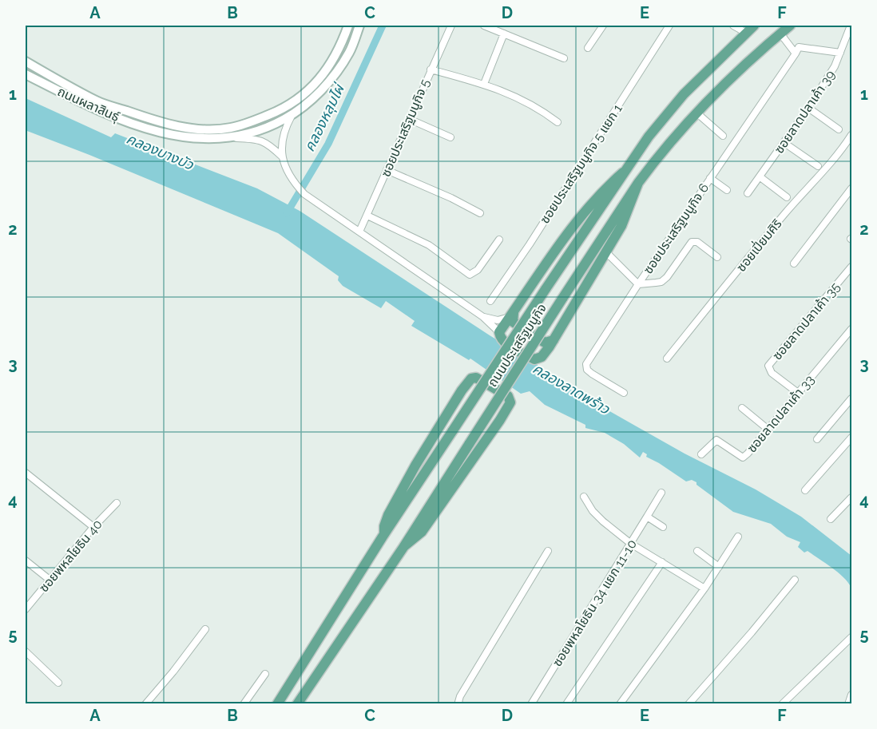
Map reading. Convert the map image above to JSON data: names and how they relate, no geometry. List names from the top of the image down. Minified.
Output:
{"streets":{"main road":["ถนนผลาสินธุ์","ถนนประเสริฐมนูกิจ"],"street":["ซอยลาดปลาเค้า 39","ซอยประเสริฐมนูกิจ 5","ซอยประเสริฐมนูกิจ 5 แยก 1","ซอยประเสริฐมนูกิจ 6","ซอยเปี่ยมศิริ","ซอยลาดปลาเค้า 35","ซอยลาดปลาเค้า 33","ซอยพหลโยธิน 40","ซอยพหลโยธิน 34 แยก 11-10"]},"crossings":[["ซอยลาดปลาเค้า 35","ซอยลาดปลาเค้า 33"]],"water":["คลองหลุมไผ่","คลองบางบัว","คลองลาดพร้าว"],"grid":{"columns":["A","B","C","D","E","F"],"rows":["1","2","3","4","5"]}}
